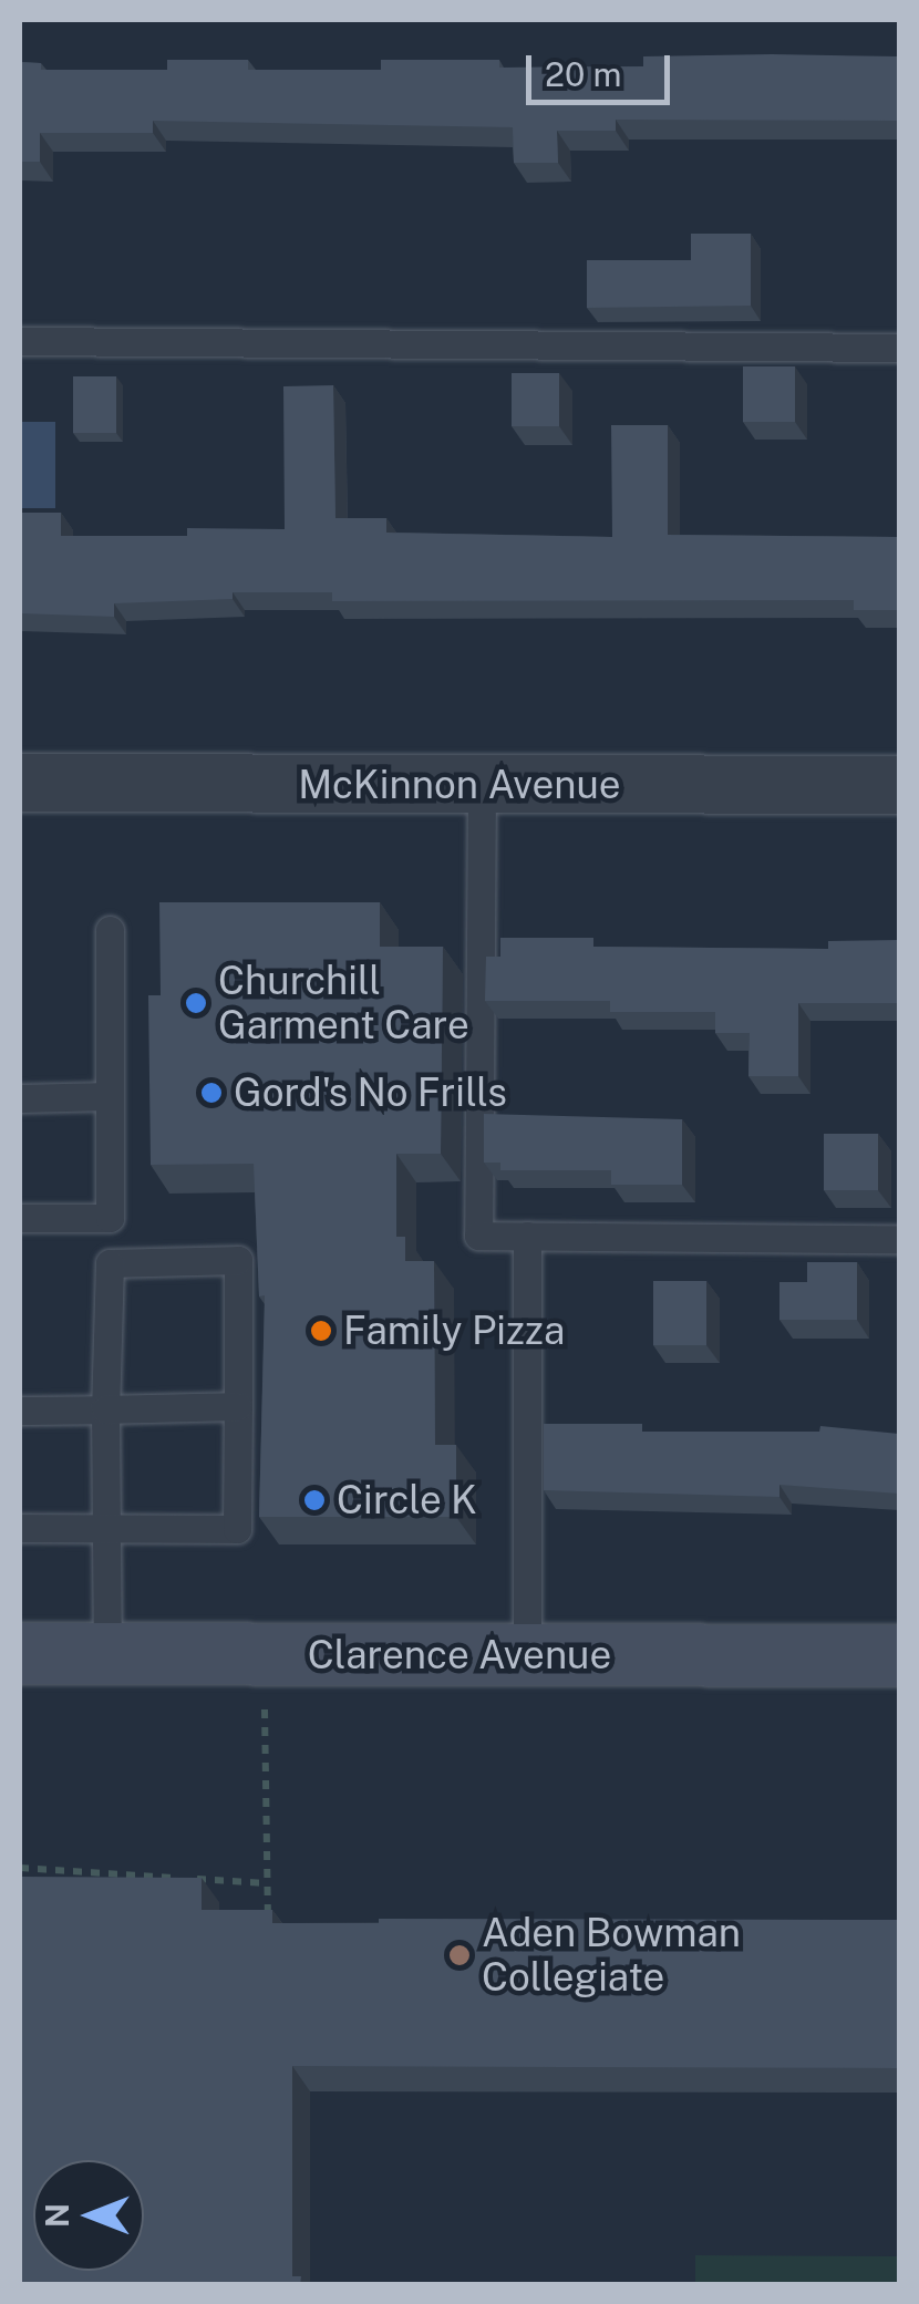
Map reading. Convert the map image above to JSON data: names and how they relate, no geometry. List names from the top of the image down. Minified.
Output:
{"streets":{"main road":["Clarence Avenue"],"street":["McKinnon Avenue"]},"places":["Churchill Garment Care","Gord's No Frills","Family Pizza","Circle K","Aden Bowman Collegiate"],"scale_bar":"20 m","north":"left"}
